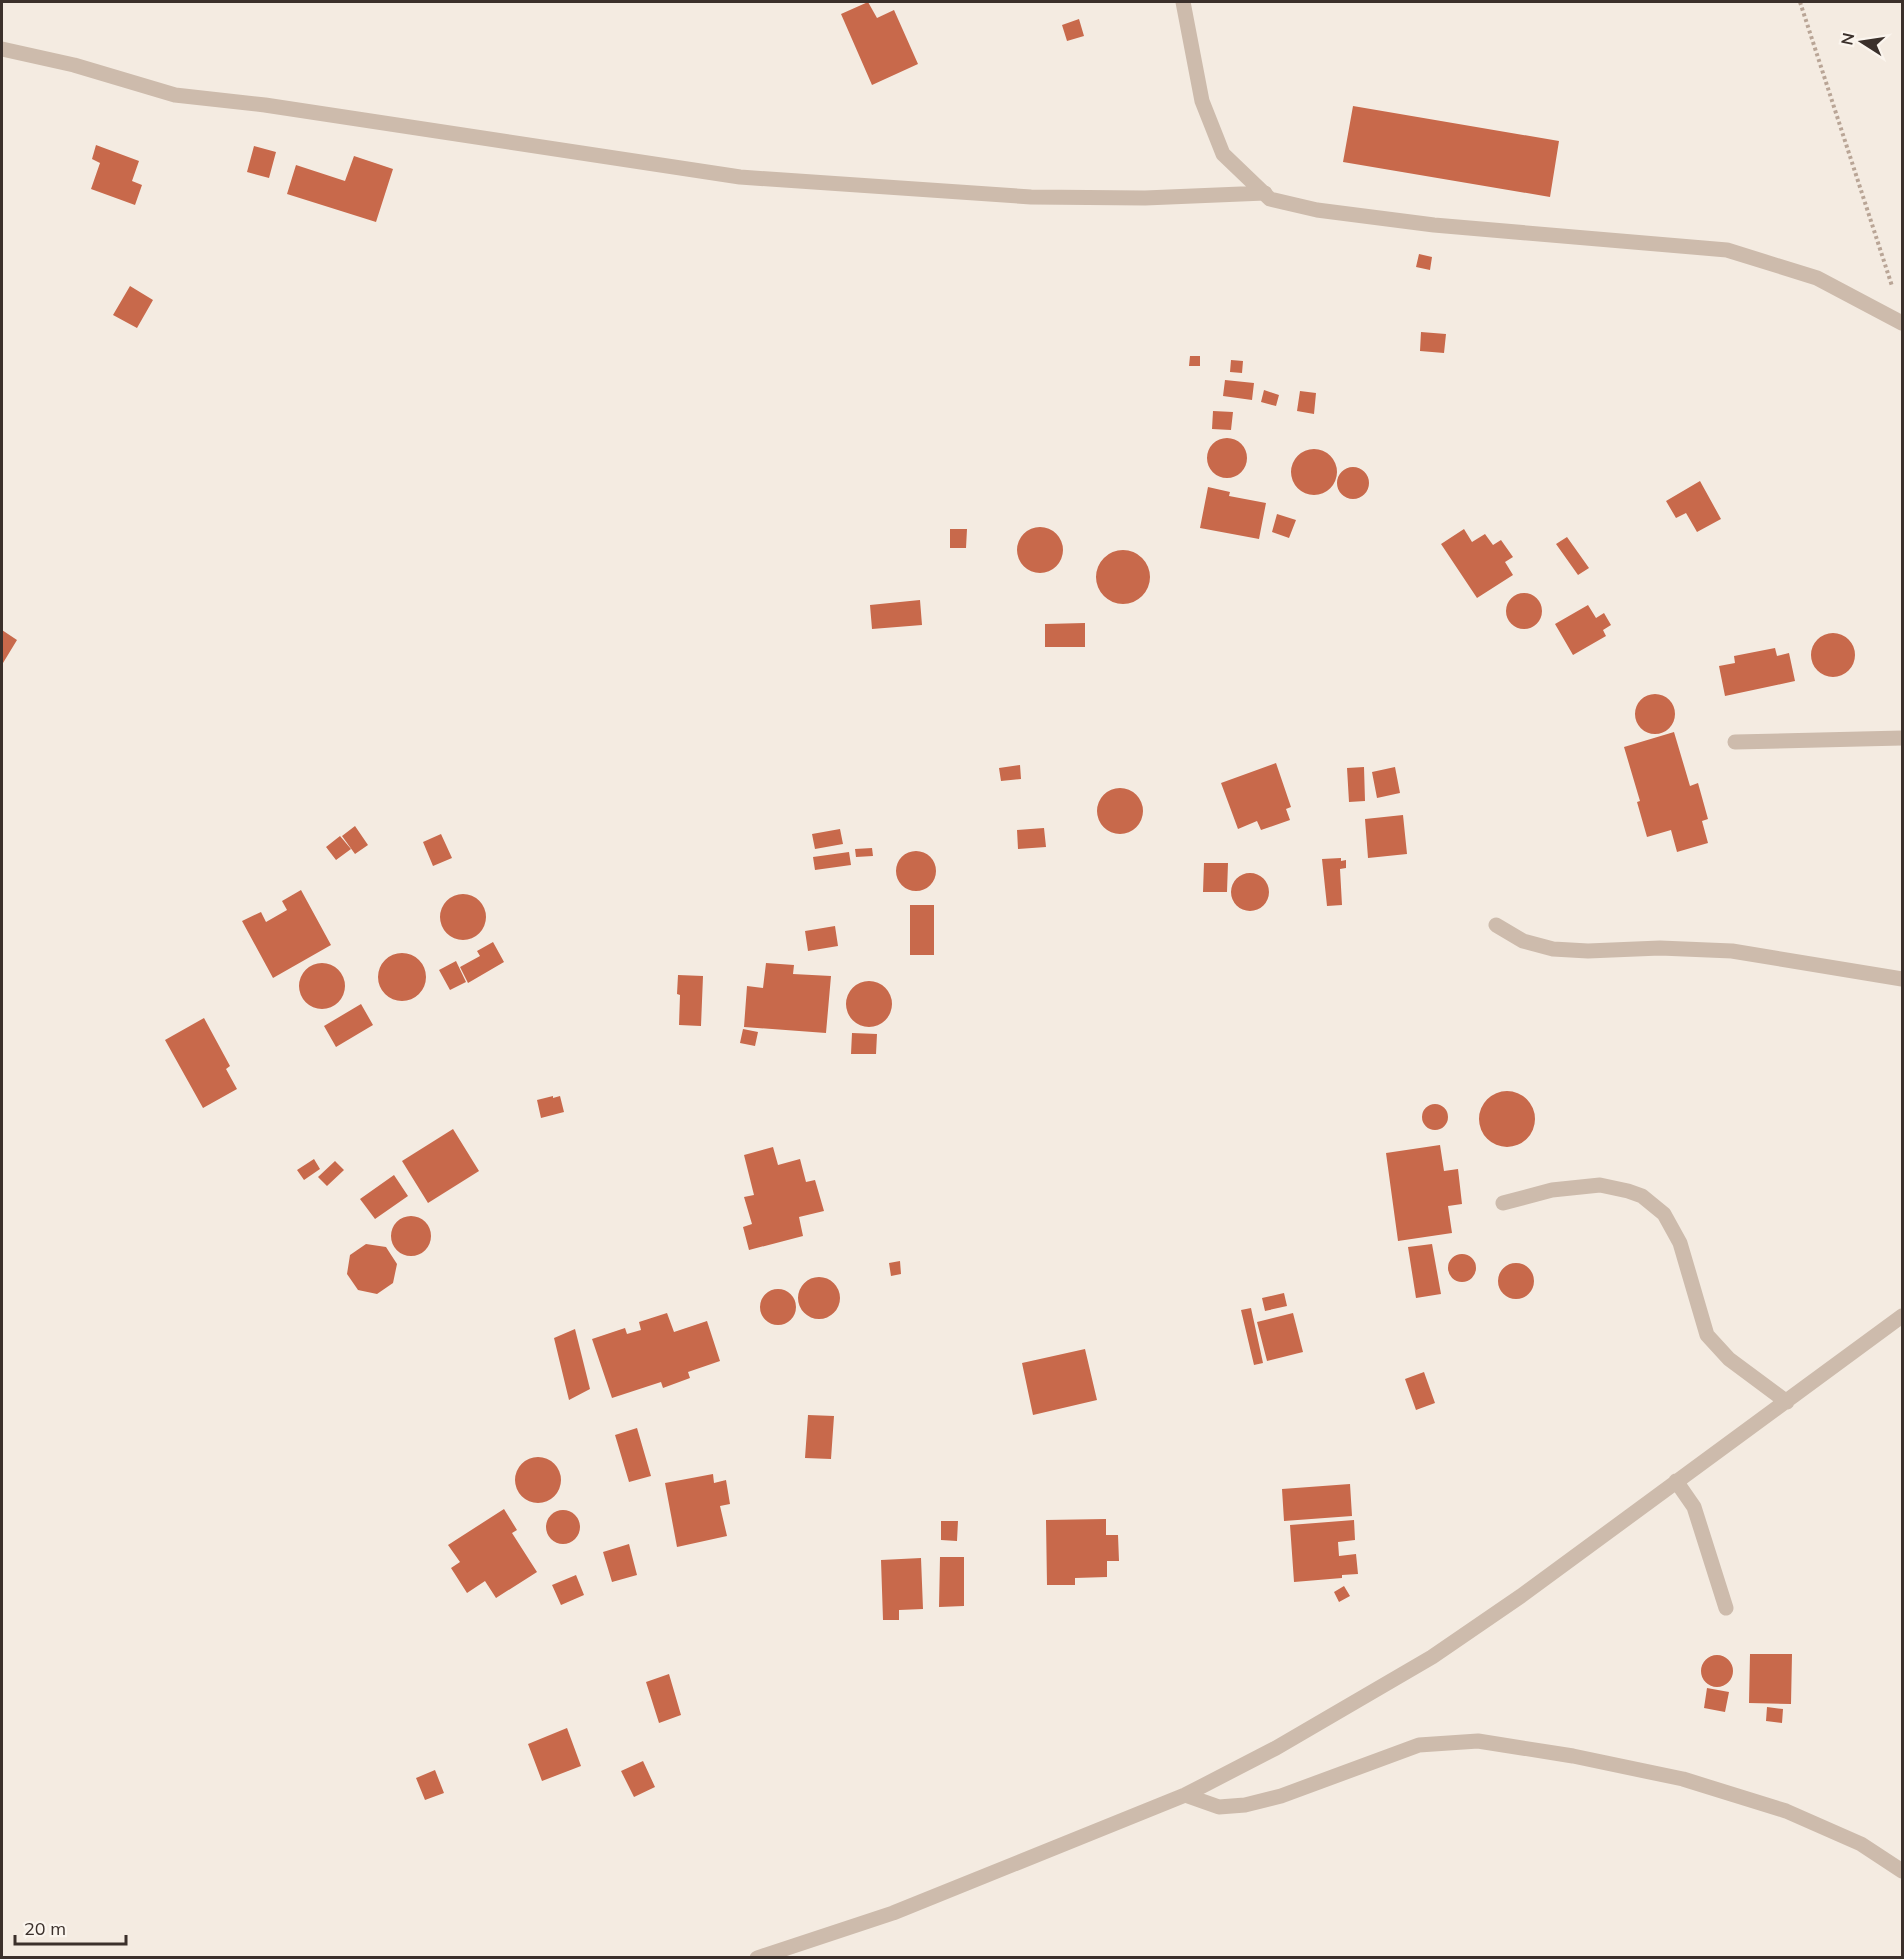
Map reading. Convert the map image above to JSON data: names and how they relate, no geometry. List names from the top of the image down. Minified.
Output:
{"scale_bar":"20 m","north":"left"}
